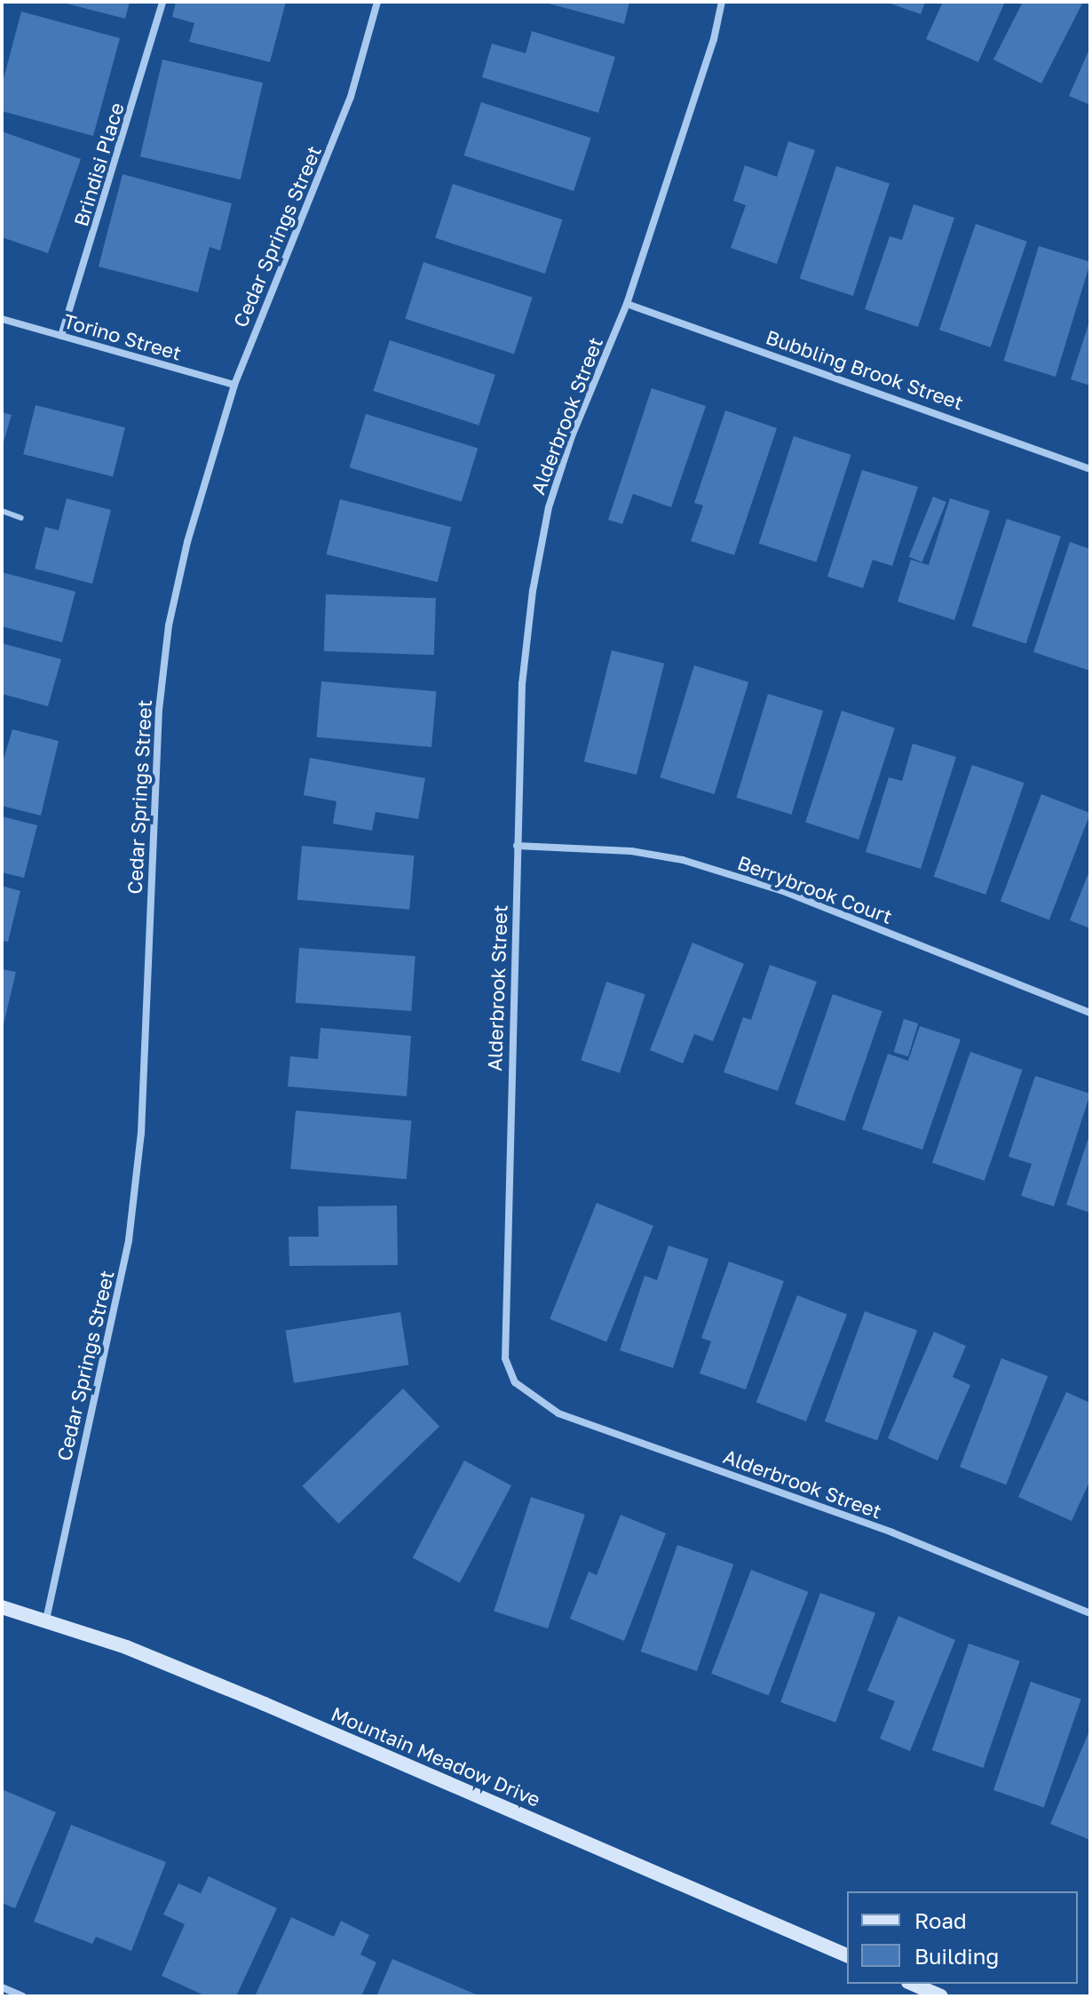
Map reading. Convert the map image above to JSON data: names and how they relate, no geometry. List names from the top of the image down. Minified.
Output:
{"streets":{"street":["Brindisi Place","Cedar Springs Street","Torino Street","Bubbling Brook Street","Alderbrook Street","Berrybrook Court","Mountain Meadow Drive"]},"crossings":[["Brindisi Place","Torino Street"],["Cedar Springs Street","Torino Street"],["Cedar Springs Street","Mountain Meadow Drive"],["Bubbling Brook Street","Alderbrook Street"],["Alderbrook Street","Berrybrook Court"]],"legend":["Road","Building"]}
